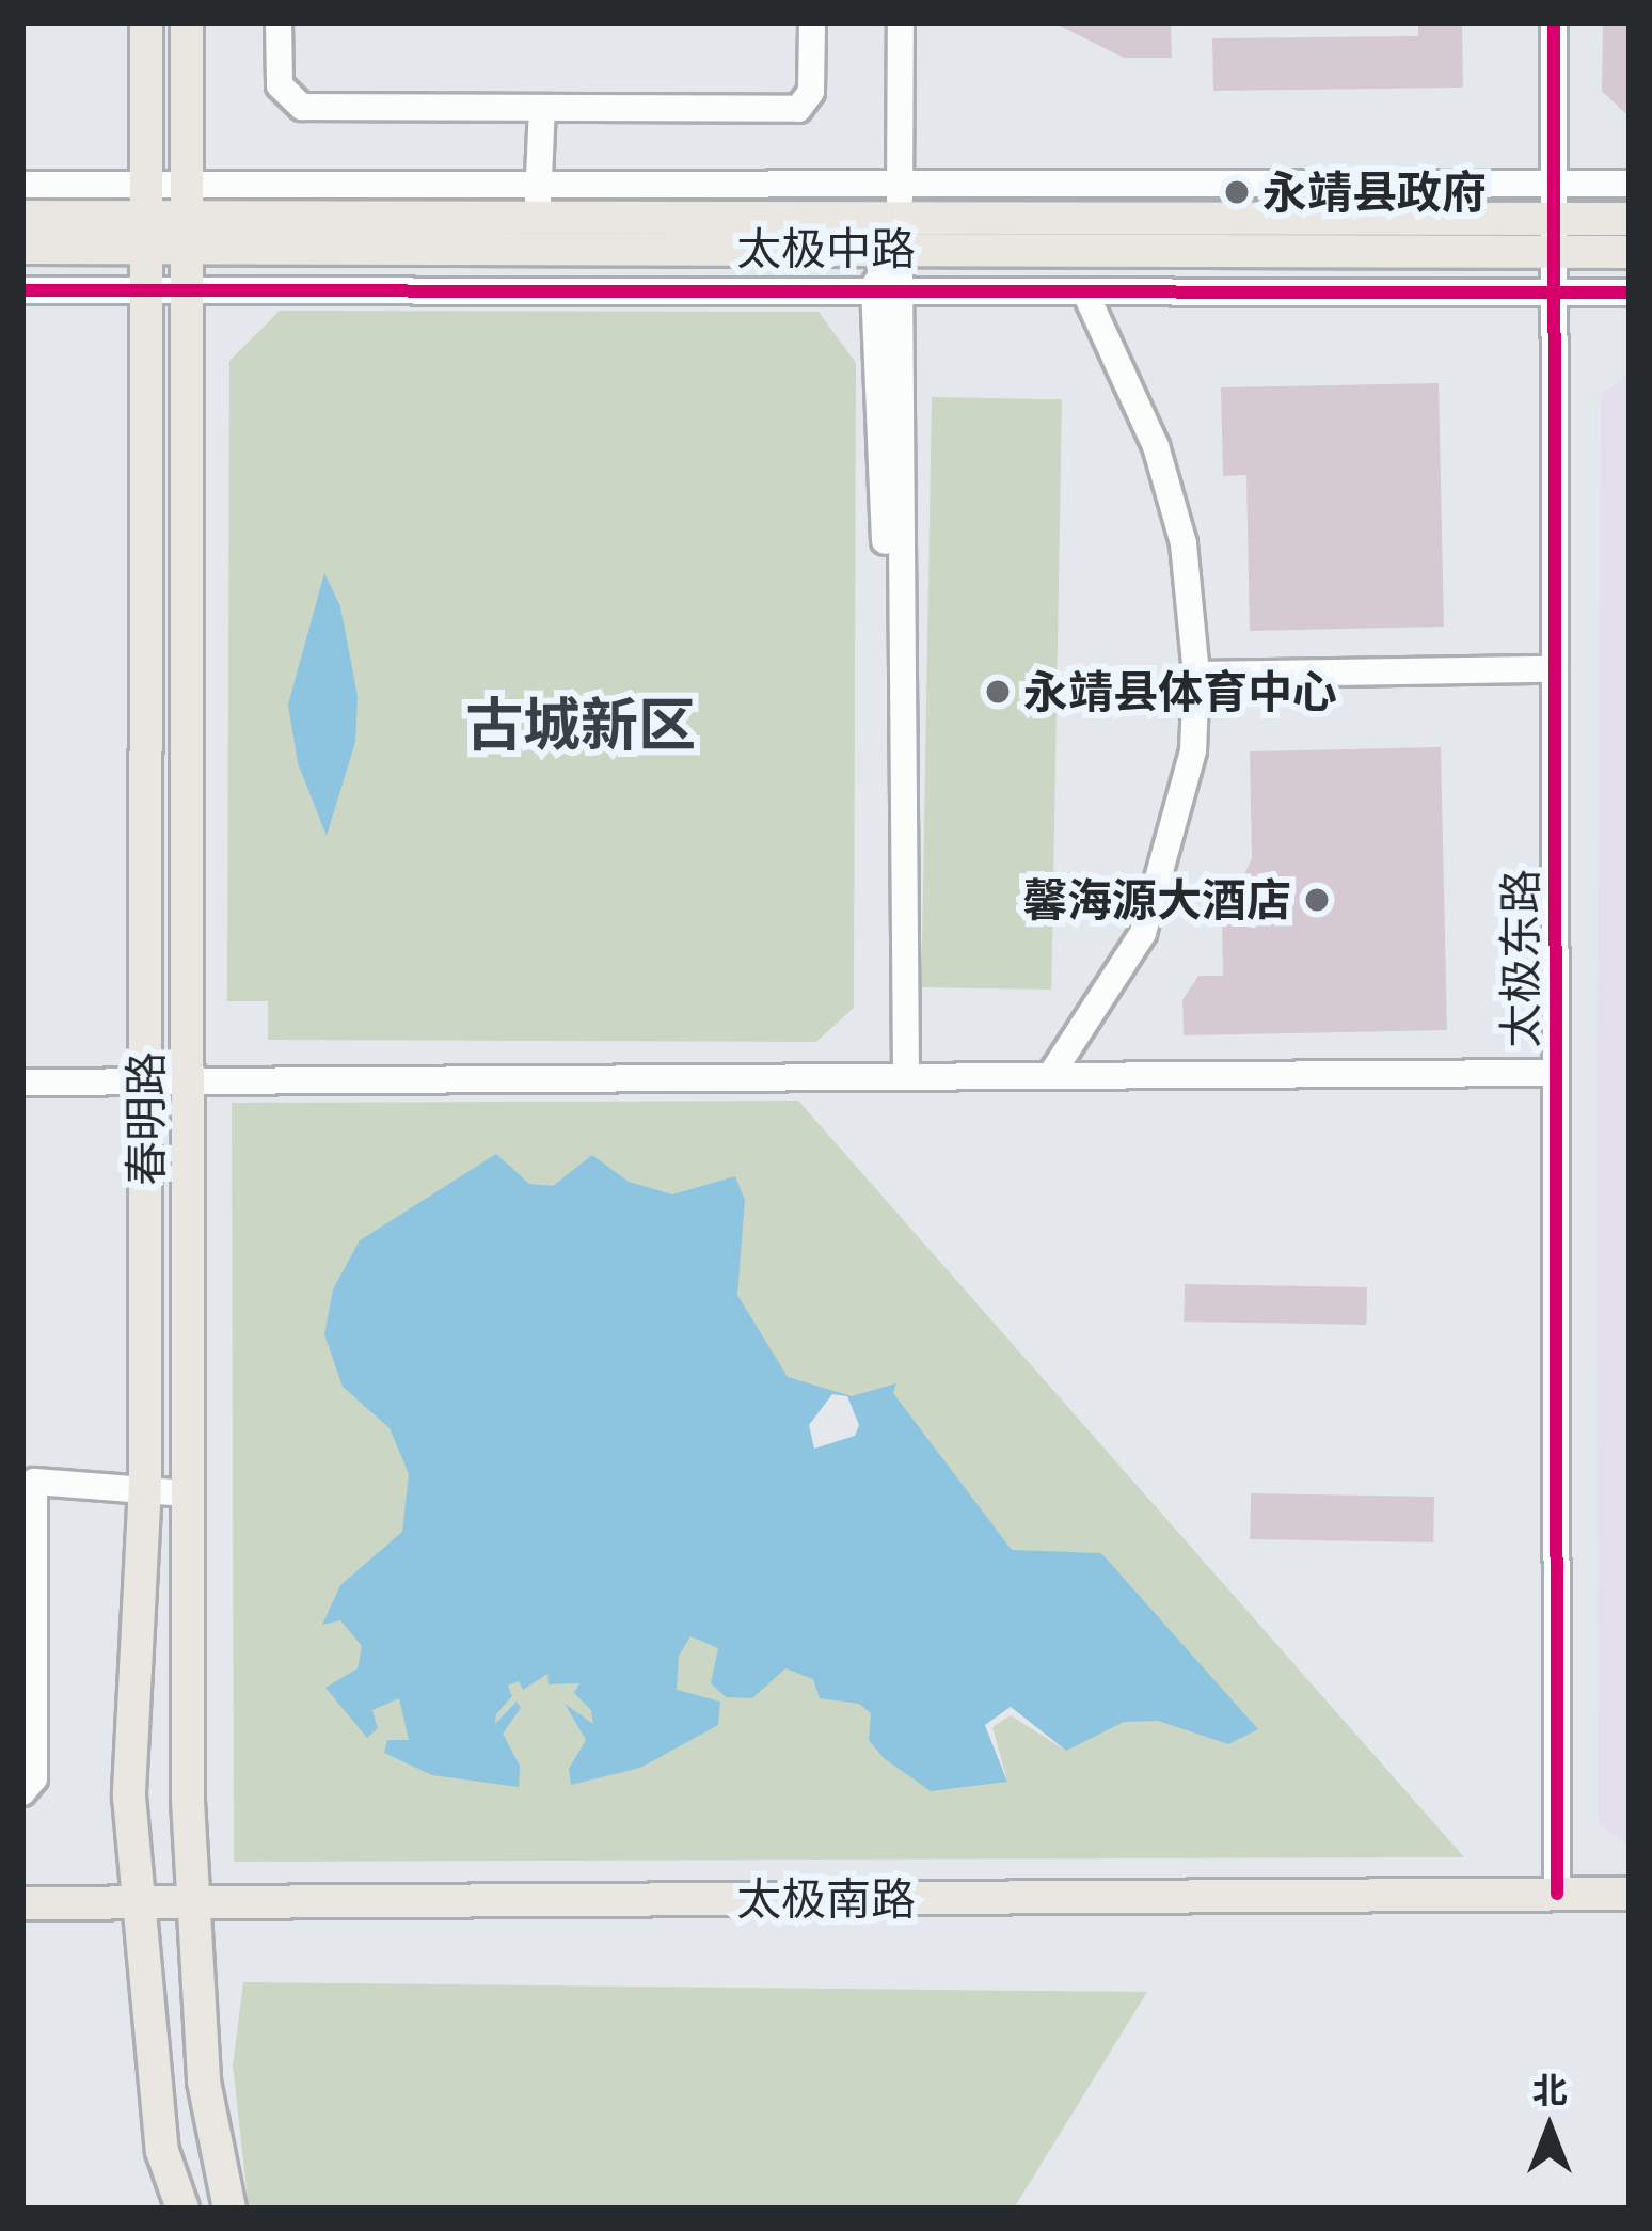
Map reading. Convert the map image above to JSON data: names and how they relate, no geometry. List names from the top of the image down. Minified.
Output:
{"streets":{"main road":["太极中路","春明路","太极南路"],"street":["太极东路"]},"crossings":[["太极中路","太极东路"],["太极中路","春明路"],["太极东路","太极南路"],["春明路","太极南路"]],"districts":["古城新区"],"places":["永靖县政府","永靖县体育中心","馨海源大酒店"],"north":"top"}
